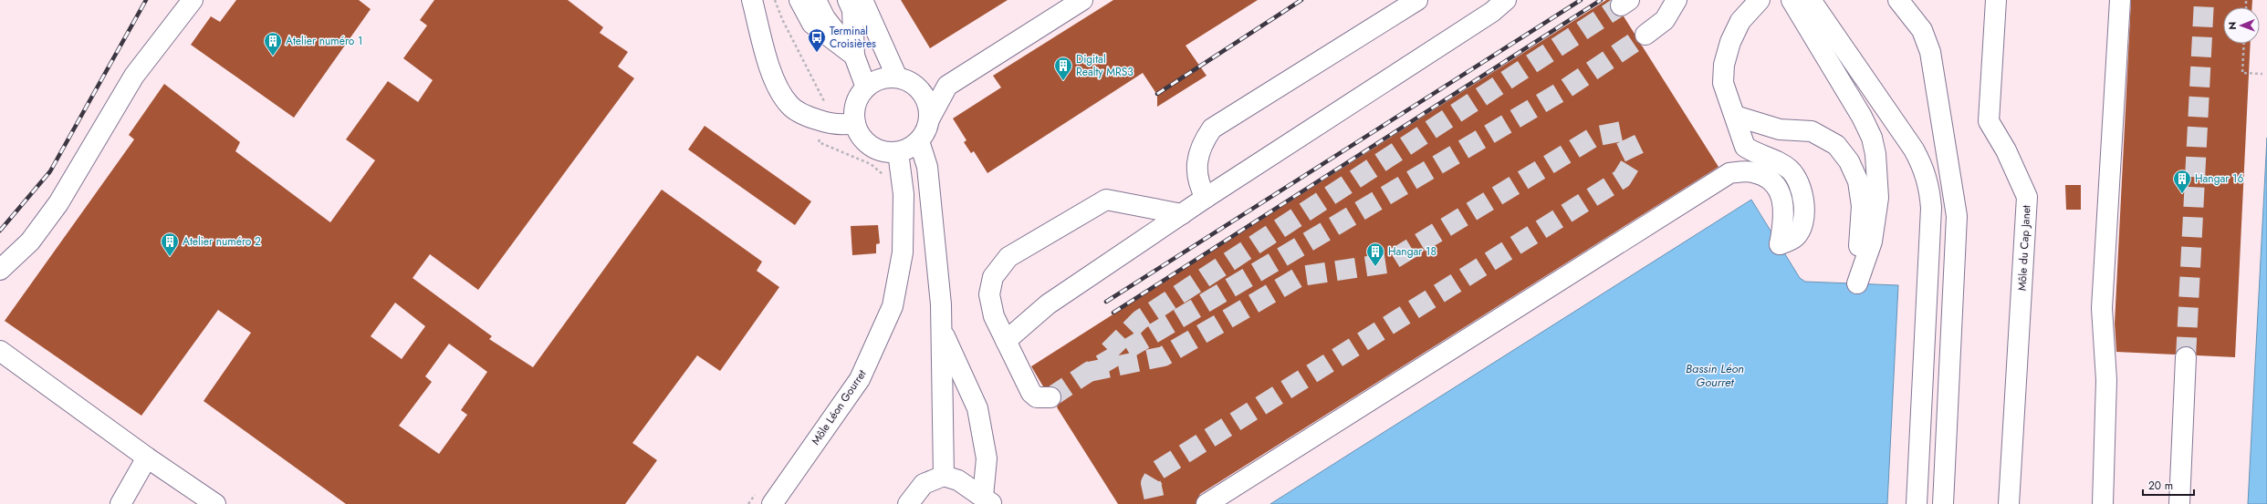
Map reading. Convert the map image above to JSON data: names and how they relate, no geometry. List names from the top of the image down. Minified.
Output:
{"streets":{"lane":["Môle du Cap Janet","Môle Léon Gourret"]},"water":["Bassin Léon Gourret"],"places":{"bus stop":["Terminal Croisières"],"building":["Atelier numéro 1","Digital Realty MRS3","Hangar 16","Atelier numéro 2","Hangar 18"]},"scale_bar":"20 m","north":"left"}
